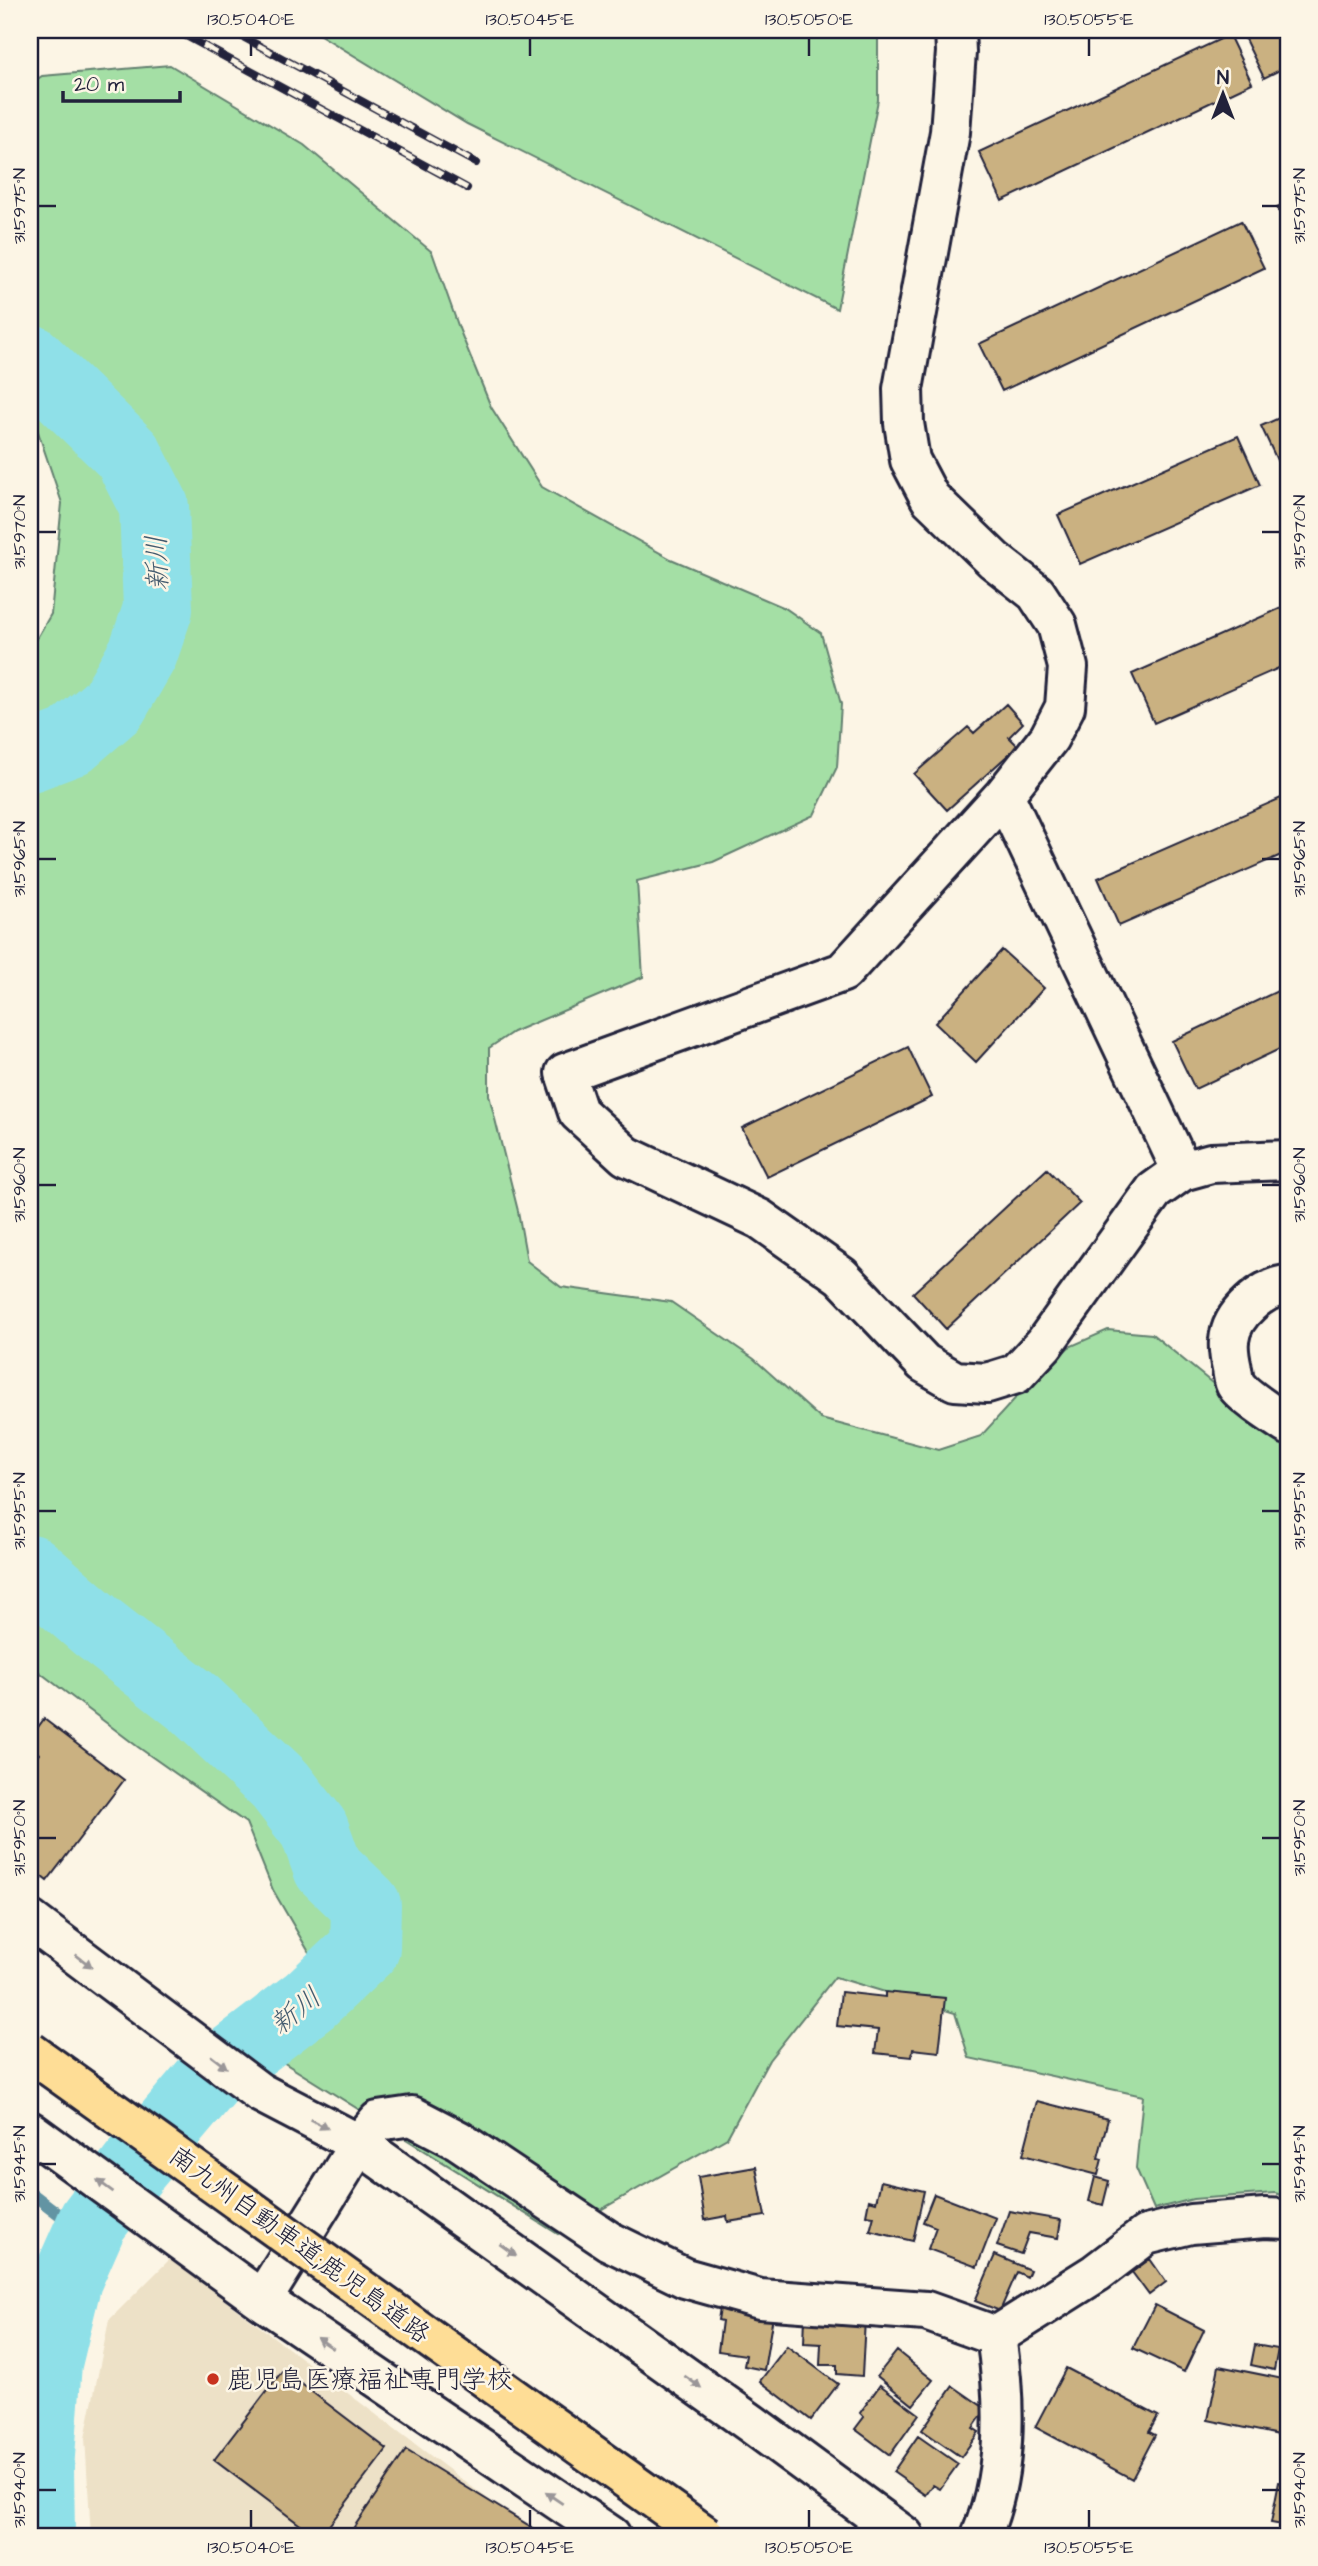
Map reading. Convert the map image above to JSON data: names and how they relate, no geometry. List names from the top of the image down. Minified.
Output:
{"streets":{"highway":["南九州自動車道;鹿児島道路"]},"water":["新川"],"places":["鹿児島医療福祉専門学校"],"scale_bar":"20 m","north":"top","coordinates":["130.5040°E","130.5045°E","130.5050°E","130.5055°E","31.5975°N","31.5970°N","31.5965°N","31.5960°N","31.5955°N","31.5950°N","31.5945°N","31.5940°N"]}
